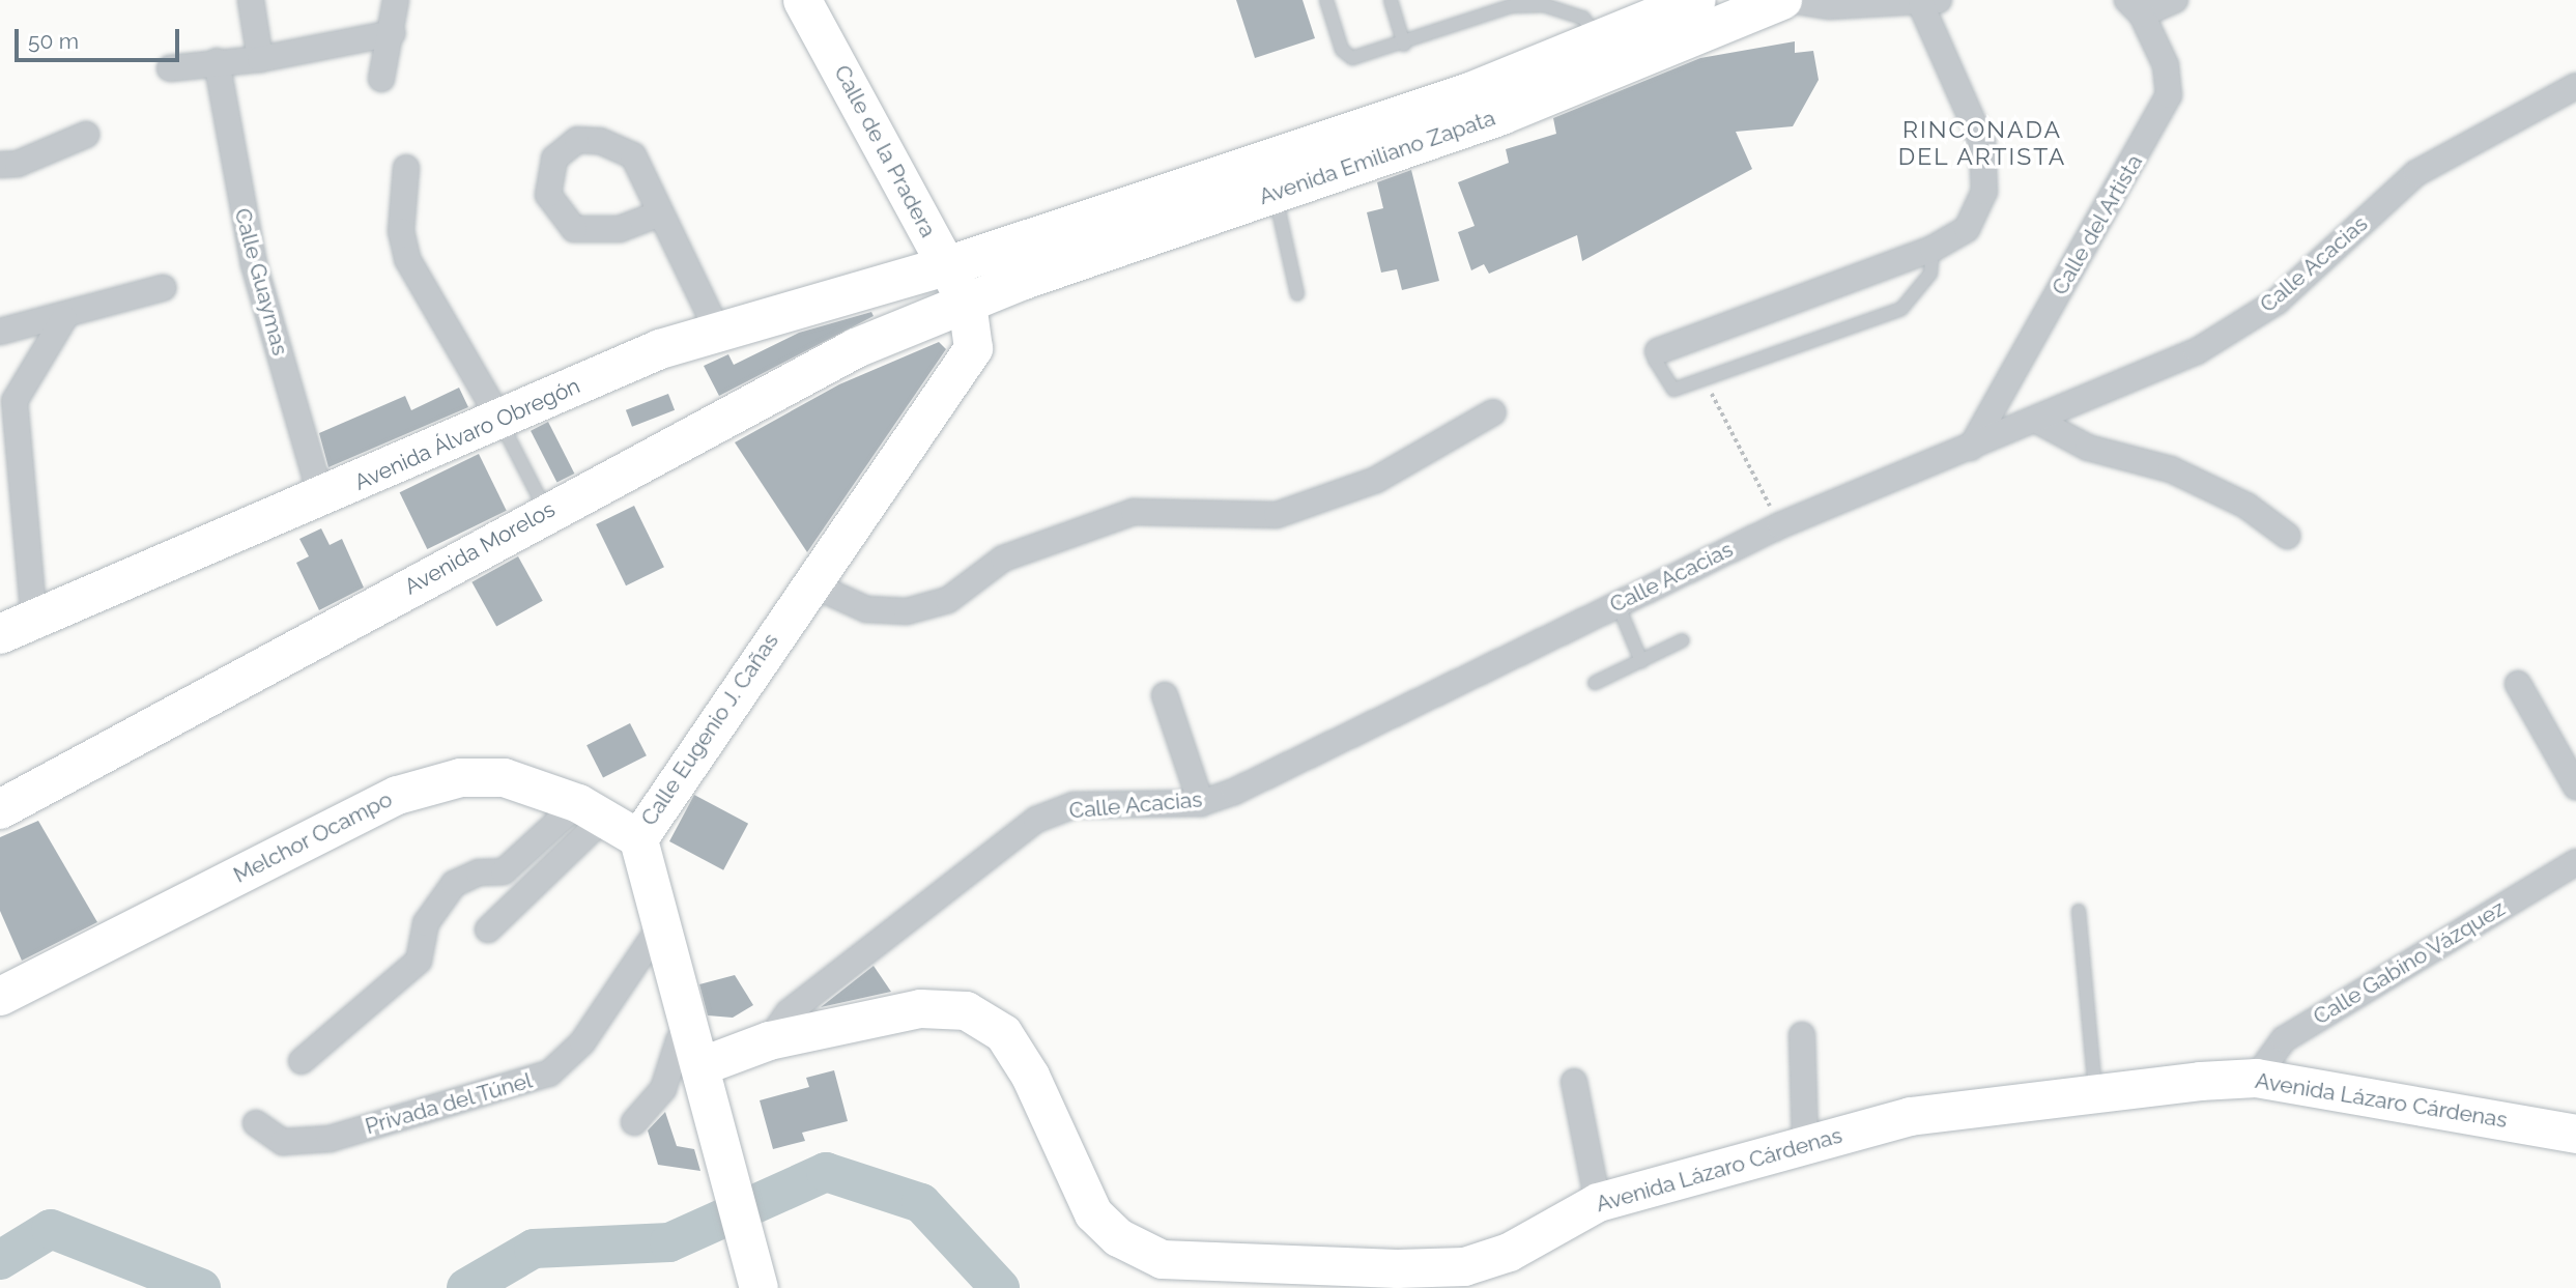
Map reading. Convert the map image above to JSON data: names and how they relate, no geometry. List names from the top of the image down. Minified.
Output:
{"streets":{"main road":["Avenida Emiliano Zapata","Avenida Álvaro Obregón","Avenida Morelos"],"street":["Calle de la Pradera","Calle del Artista","Calle Acacias","Calle Guaymas","Calle Eugenio J. Cañas","Melchor Ocampo","Calle Gabino Vázquez","Avenida Lázaro Cárdenas","Privada del Túnel"]},"crossings":[["Calle de la Pradera","Avenida Emiliano Zapata"],["Calle de la Pradera","Avenida Álvaro Obregón"],["Calle de la Pradera","Avenida Morelos"],["Calle de la Pradera","Calle Eugenio J. Cañas"],["Avenida Emiliano Zapata","Avenida Álvaro Obregón"],["Avenida Emiliano Zapata","Avenida Morelos"],["Avenida Emiliano Zapata","Calle Eugenio J. Cañas"],["Calle del Artista","Calle Acacias"],["Calle Acacias","Avenida Lázaro Cárdenas"],["Calle Guaymas","Avenida Álvaro Obregón"],["Avenida Morelos","Calle Eugenio J. Cañas"],["Calle Eugenio J. Cañas","Melchor Ocampo"],["Calle Eugenio J. Cañas","Avenida Lázaro Cárdenas"],["Calle Eugenio J. Cañas","Privada del Túnel"],["Calle Gabino Vázquez","Avenida Lázaro Cárdenas"]],"districts":["RINCONADA DEL ARTISTA"],"scale_bar":"50 m"}
